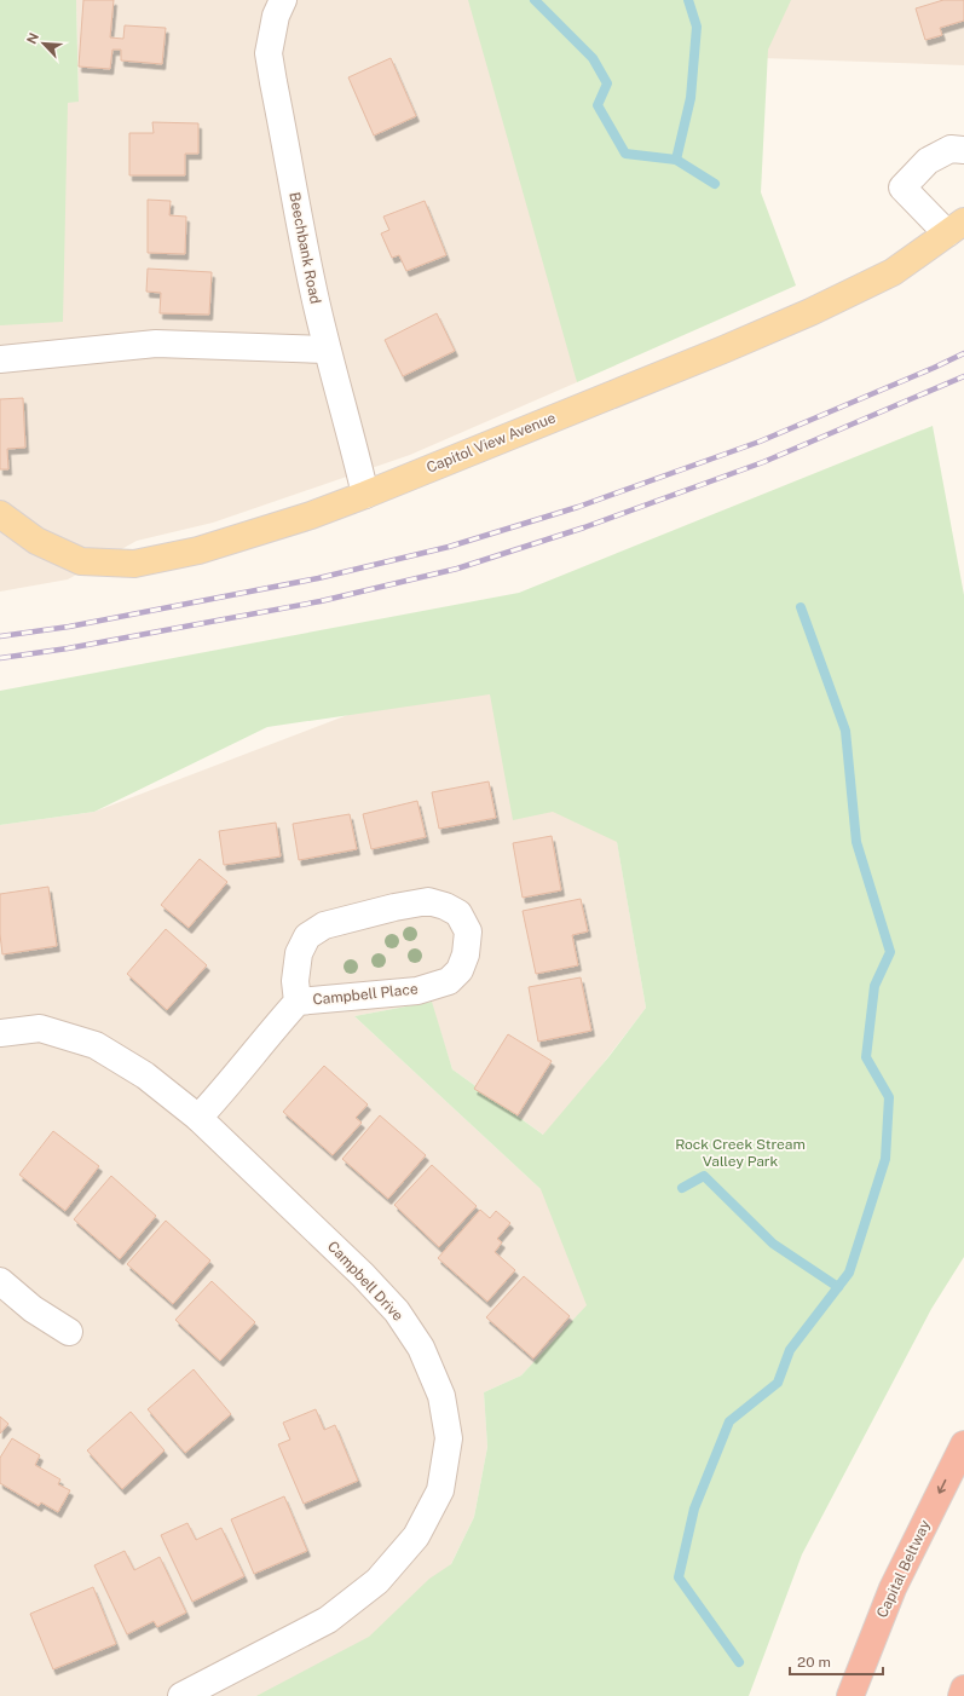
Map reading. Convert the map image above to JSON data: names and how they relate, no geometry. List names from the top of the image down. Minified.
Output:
{"streets":{"highway":["Capital Beltway"],"main road":["Capitol View Avenue"],"street":["Beechbank Road","Campbell Place","Campbell Drive"]},"crossings":[["Beechbank Road","Capitol View Avenue"],["Campbell Place","Campbell Drive"]],"one_way":["Capital Beltway"],"parks":["Rock Creek Stream Valley Park"],"scale_bar":"20 m","north":"top left"}
